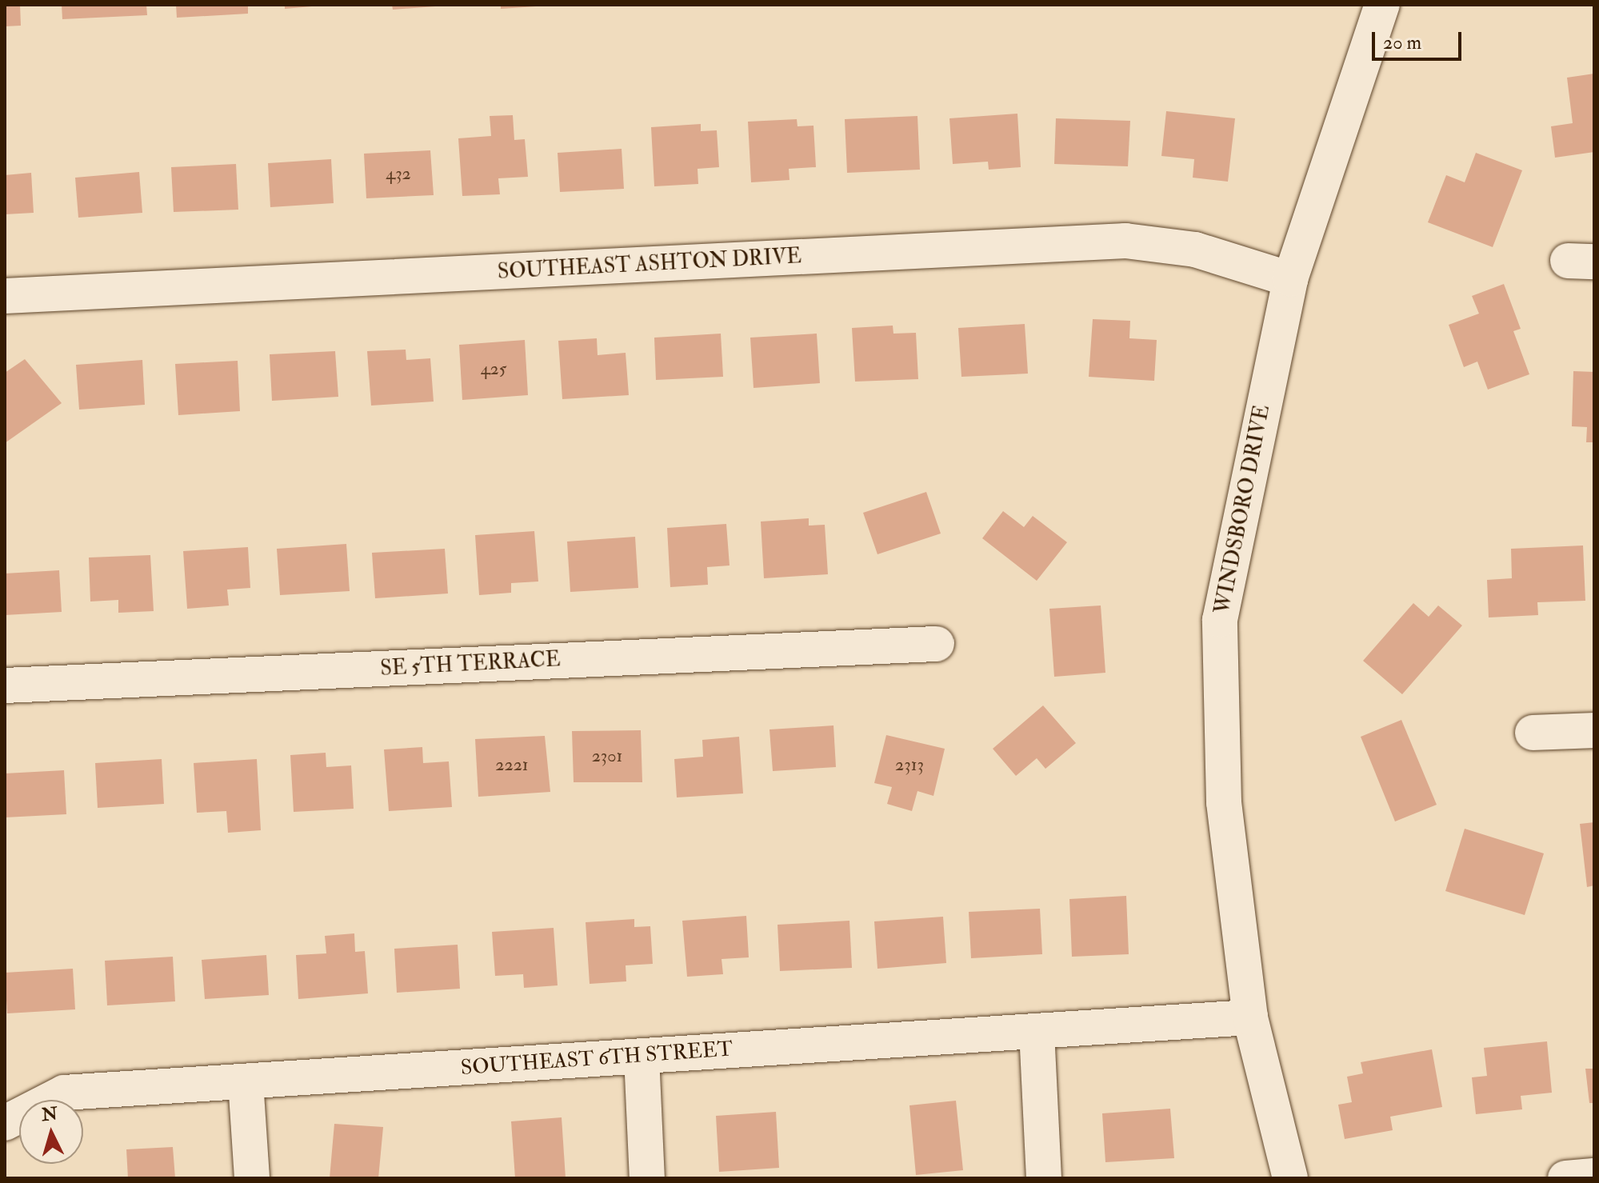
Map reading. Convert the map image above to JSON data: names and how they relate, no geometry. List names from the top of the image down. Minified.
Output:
{"streets":{"street":["SOUTHEAST ASHTON DRIVE","WINDSBORO DRIVE","SE 5TH TERRACE","SOUTHEAST 6TH STREET"]},"crossings":[["SOUTHEAST ASHTON DRIVE","WINDSBORO DRIVE"],["WINDSBORO DRIVE","SOUTHEAST 6TH STREET"]],"house_numbers":["432","425","2301","2221","2313"],"scale_bar":"20 m","north":"top"}
